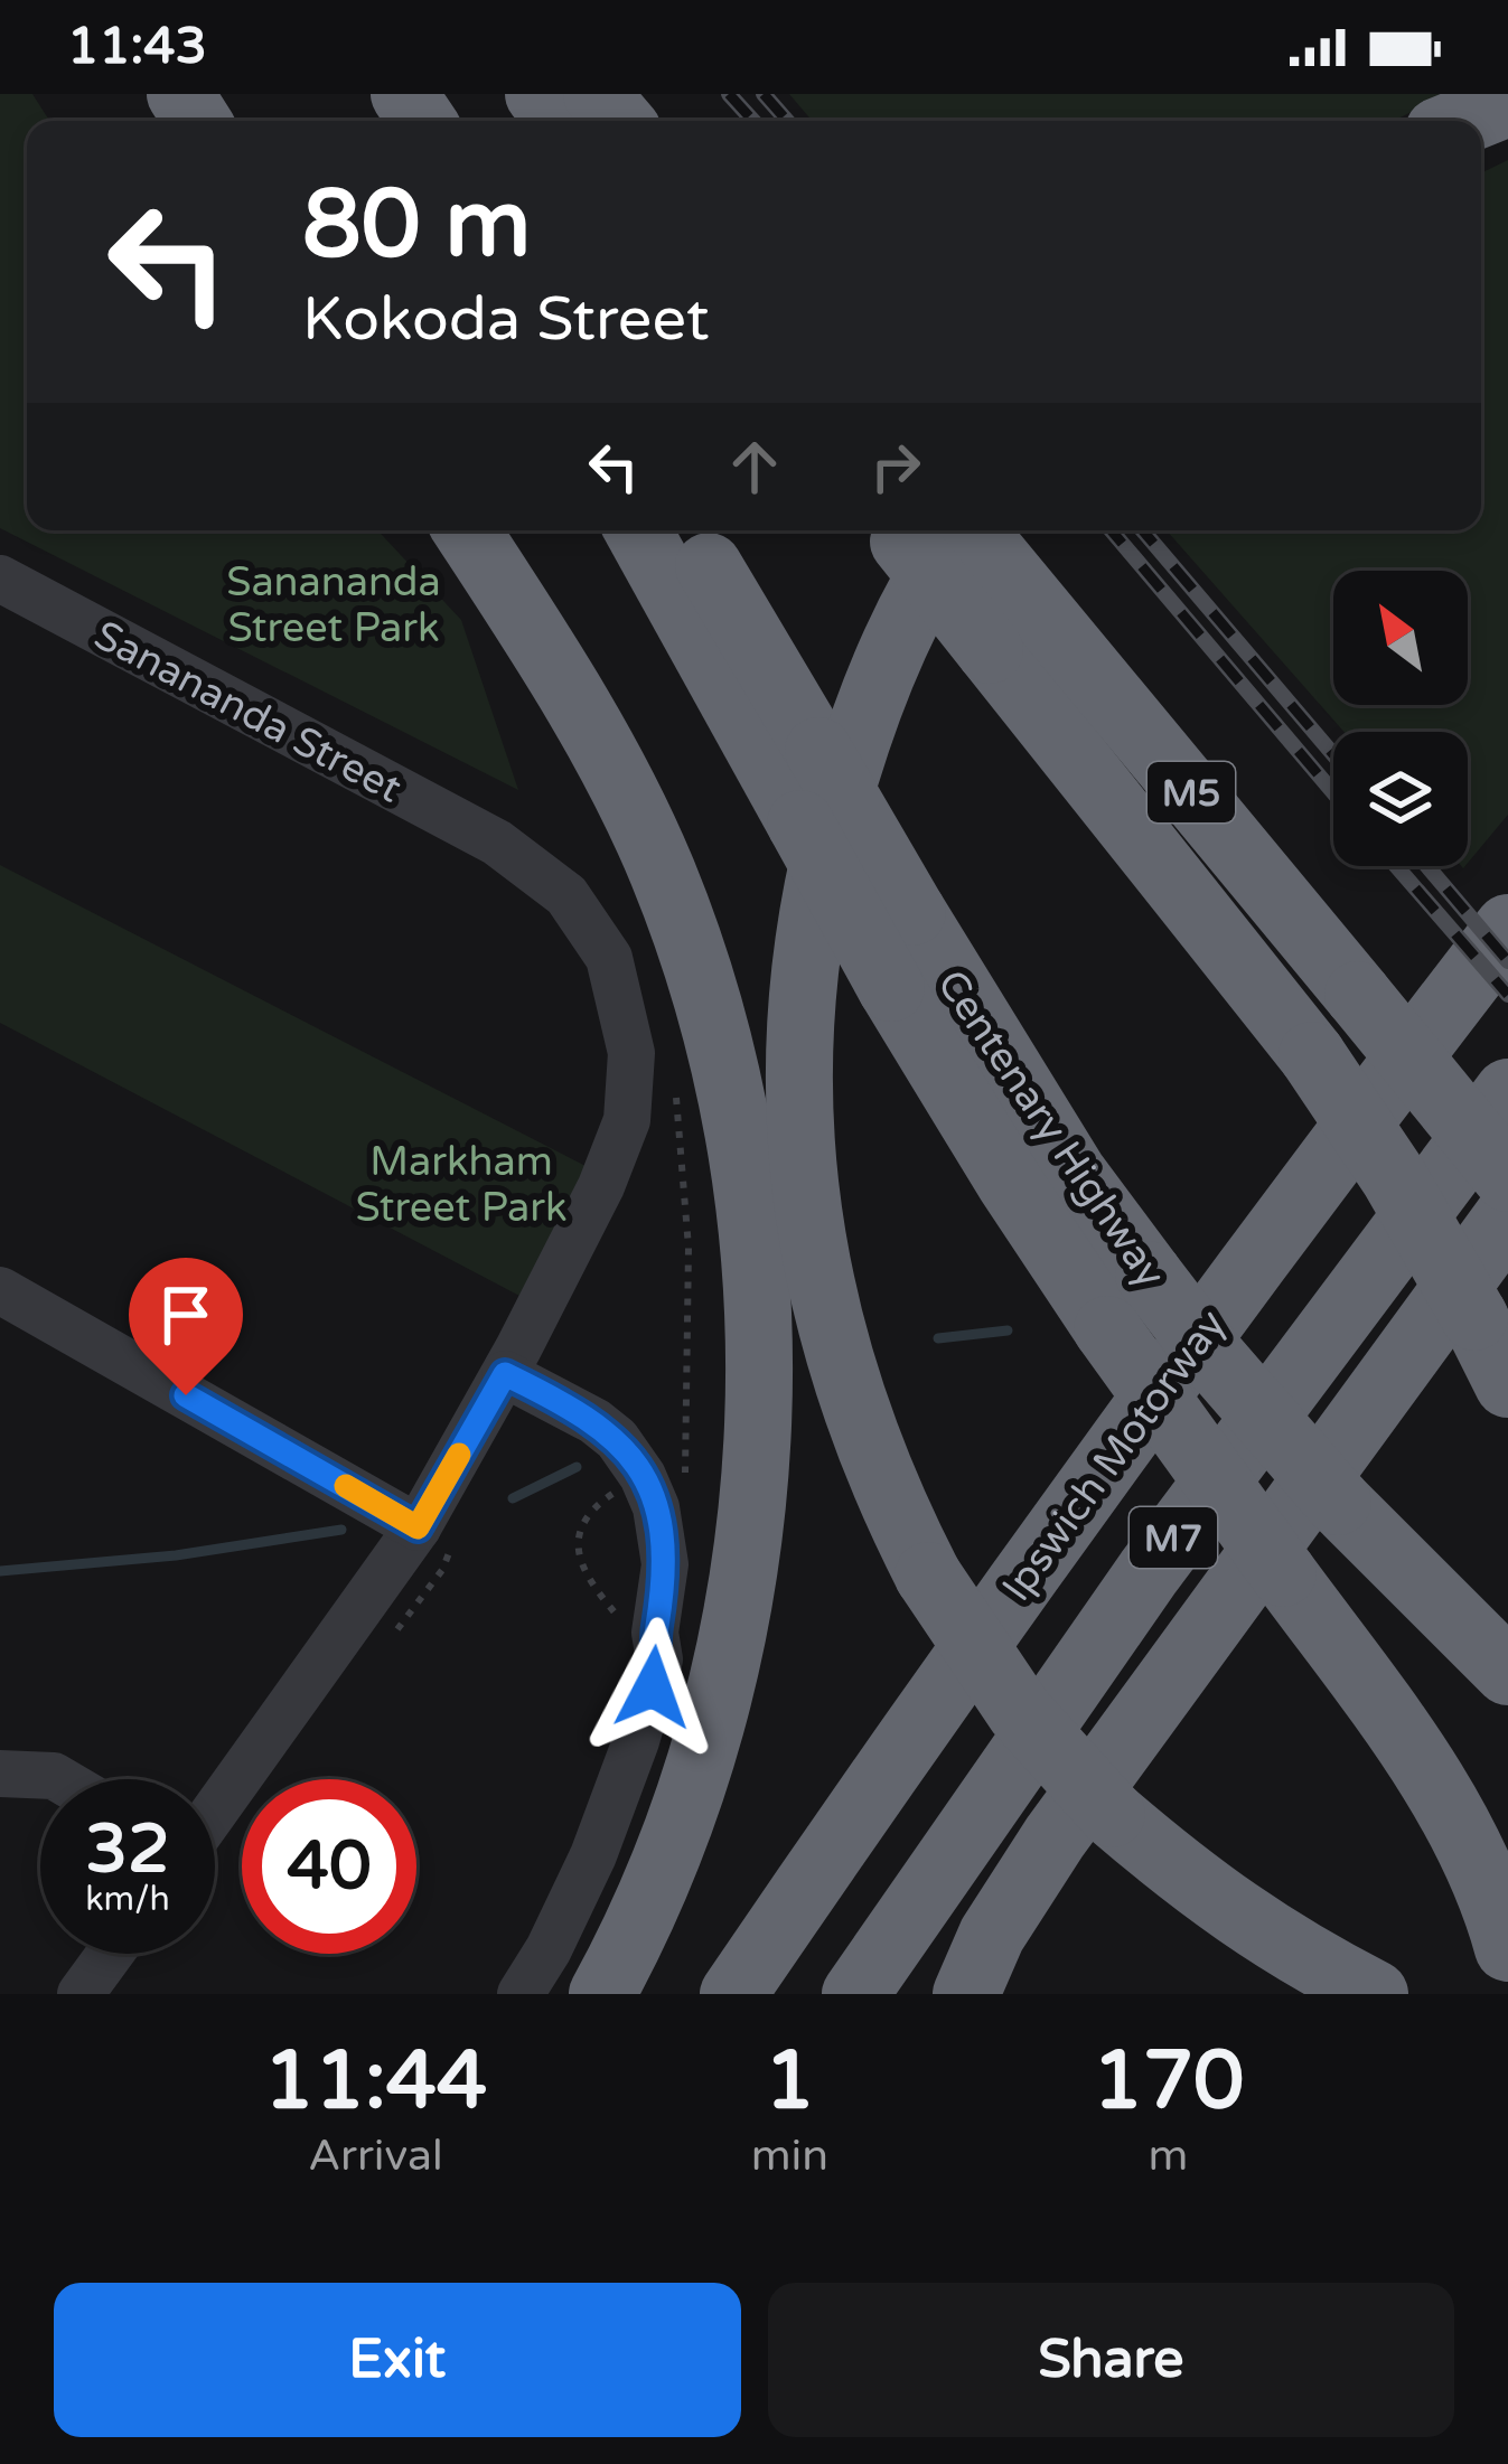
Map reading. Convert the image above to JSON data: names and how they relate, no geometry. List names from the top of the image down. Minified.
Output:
{"streets":{"highway":["M5","Centenary Highway","Ipswich Motorway","M7"],"street":["Sanananda Street"]},"parks":["Sanananda Street Park","Markham Street Park"],"north":"top left","page":{"status":"11:43","turn":["80 m","Kokoda Street"],"speed":"32 km/h","limit":"40","eta":["11:44","Arrival","1","min","170","m"],"buttons":["Exit","Share"]}}
